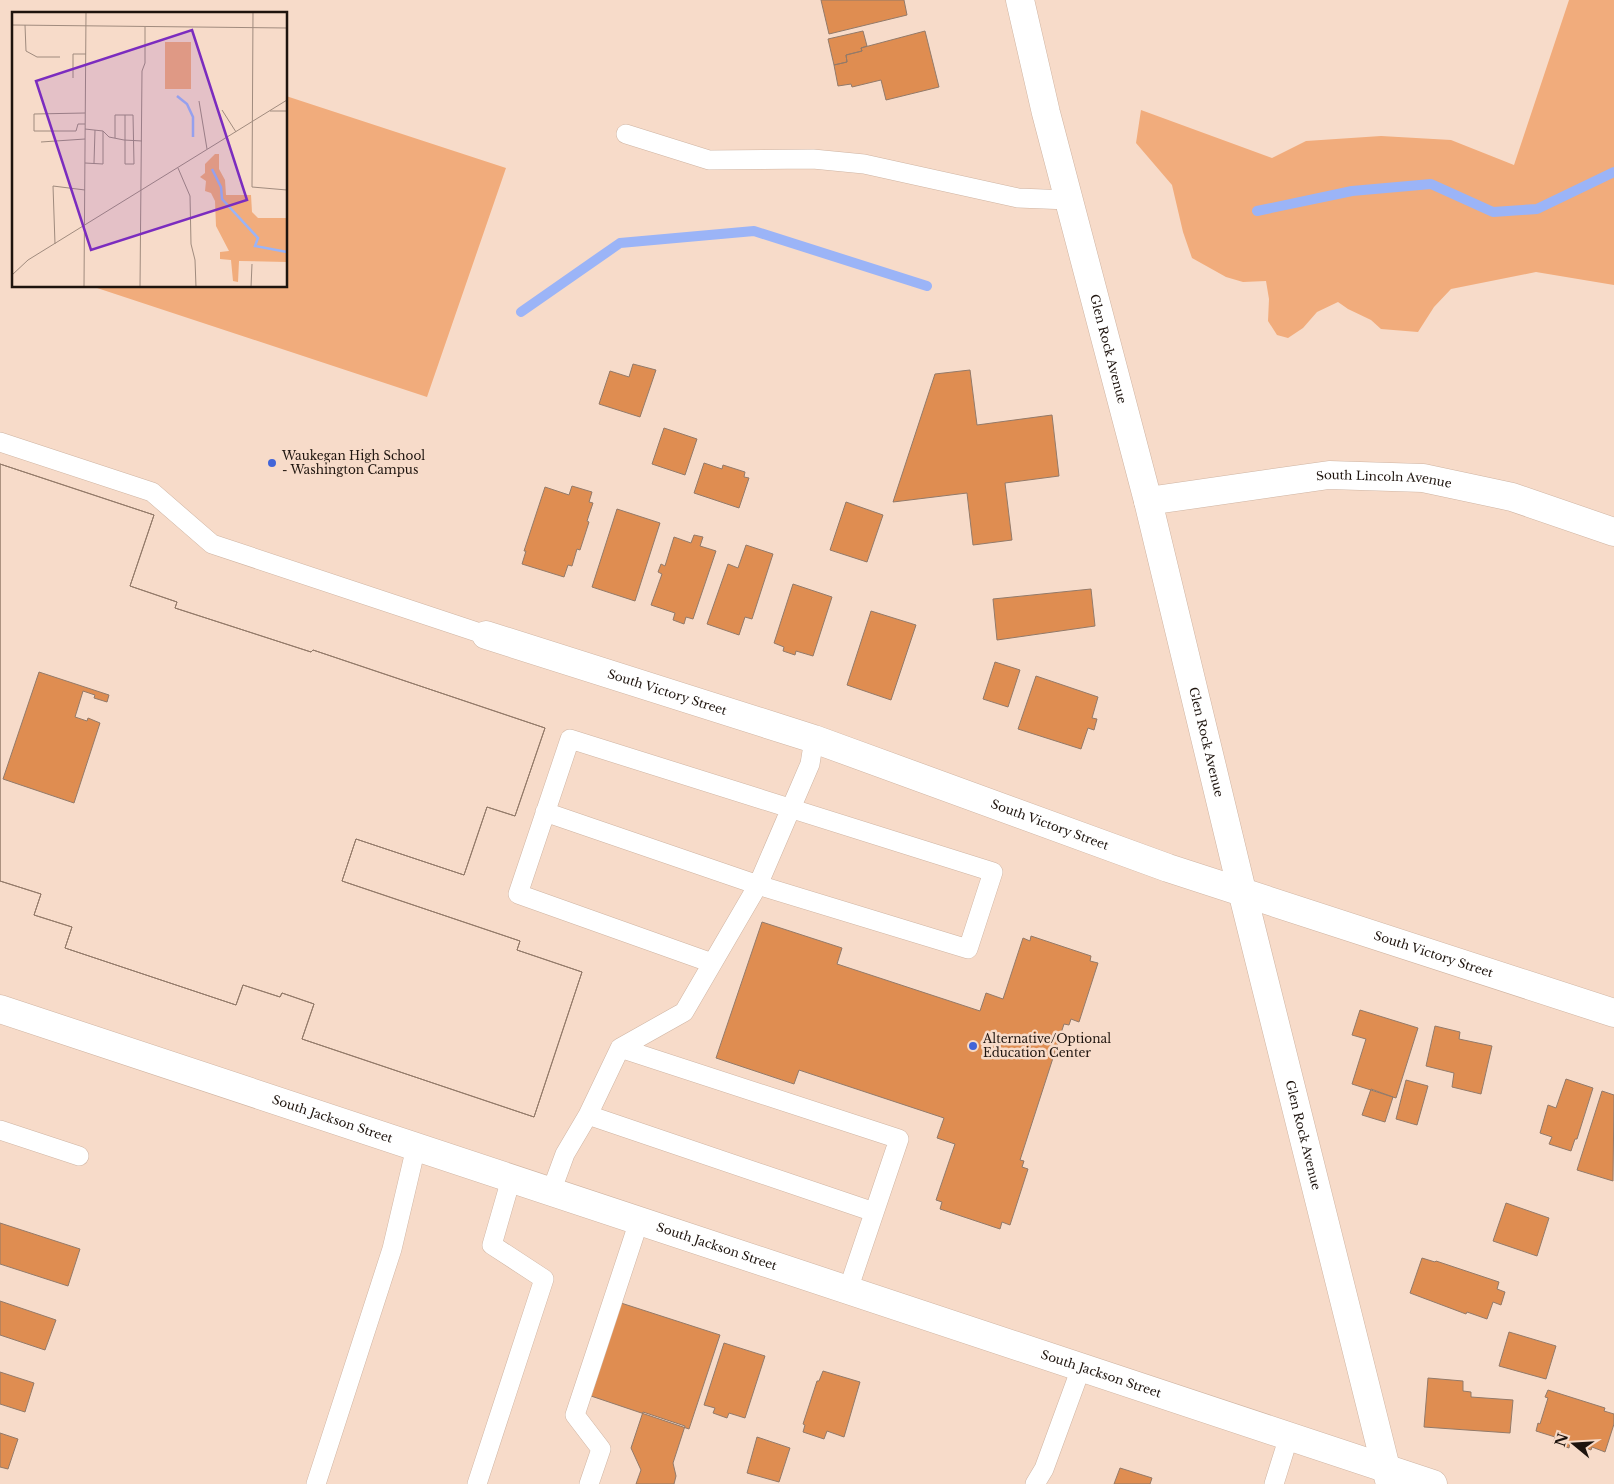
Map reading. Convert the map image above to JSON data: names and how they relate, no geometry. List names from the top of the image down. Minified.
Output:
{"streets":{"street":["Glen Rock Avenue","South Lincoln Avenue","South Victory Street","South Jackson Street"]},"crossings":[["Glen Rock Avenue","South Lincoln Avenue"],["Glen Rock Avenue","South Victory Street"],["Glen Rock Avenue","South Jackson Street"]],"places":["Waukegan High School - Washington Campus","Alternative/Optional Education Center"],"north":"left"}
